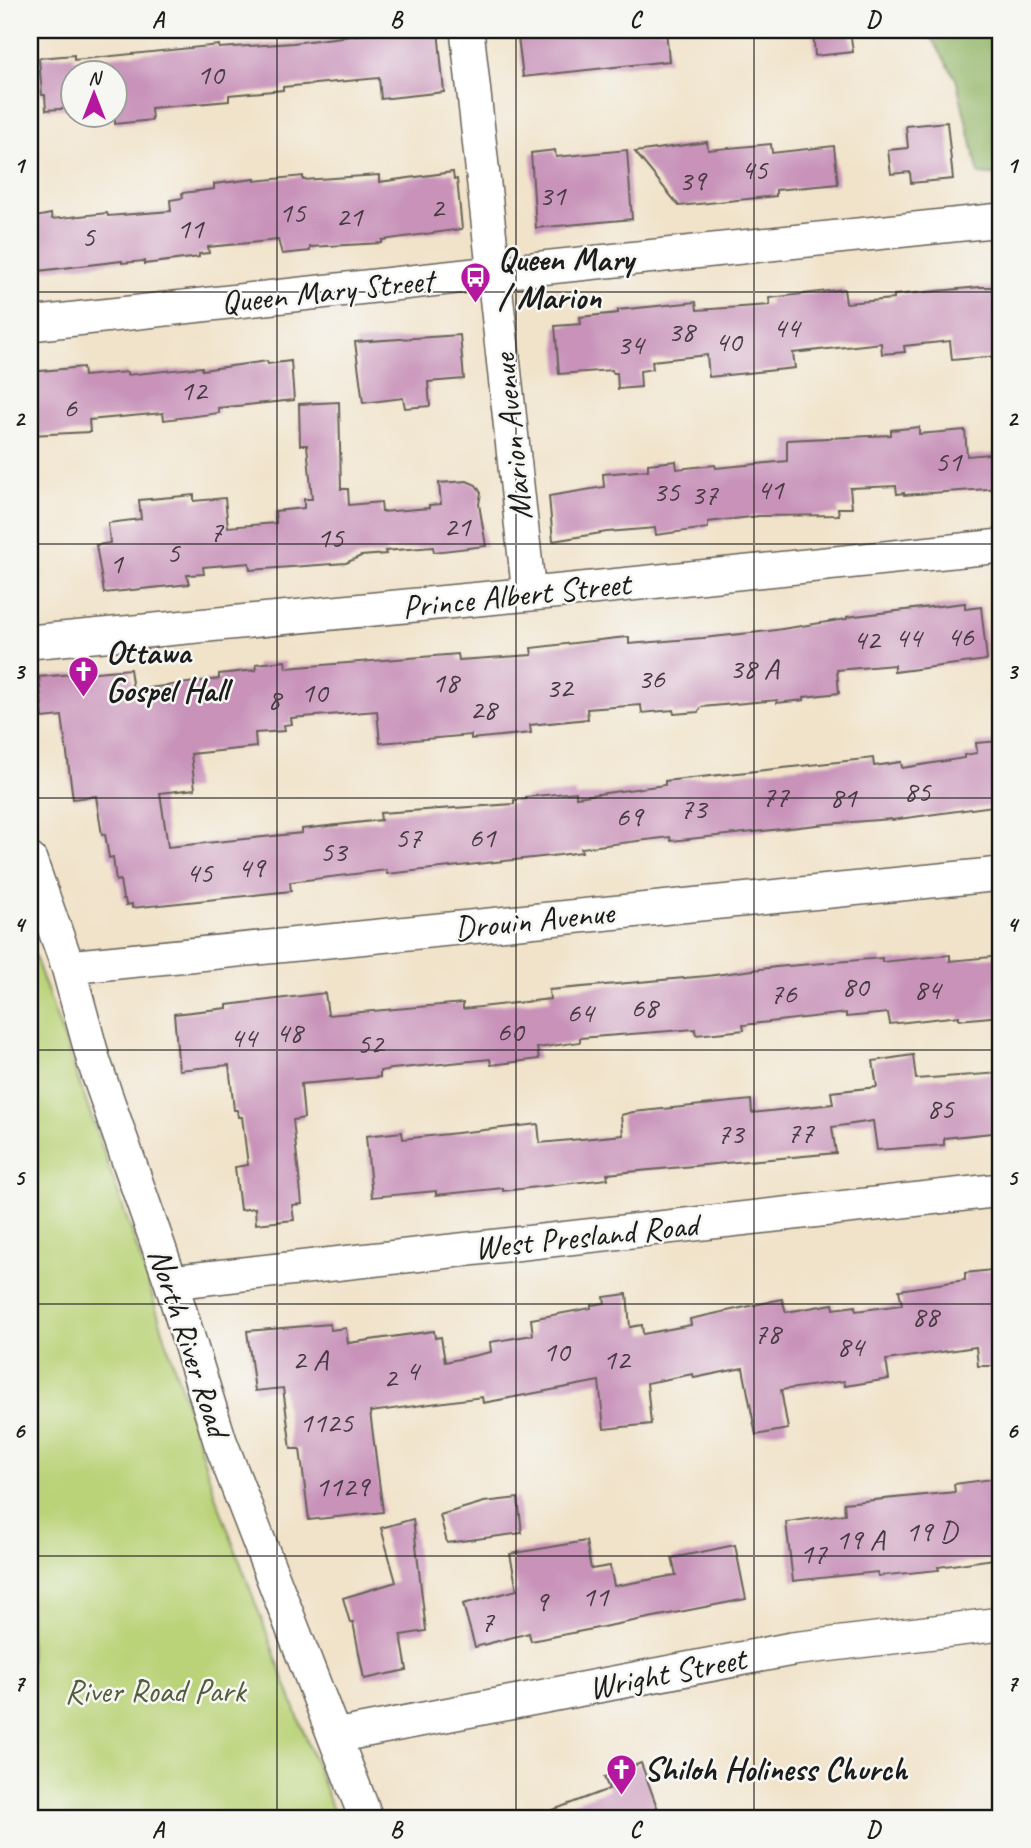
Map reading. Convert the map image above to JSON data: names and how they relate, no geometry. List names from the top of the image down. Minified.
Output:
{"streets":{"street":["Queen Mary Street","Marion Avenue","Prince Albert Street","Drouin Avenue","West Presland Road","North River Road","Wright Street"]},"crossings":[["Queen Mary Street","Marion Avenue"],["Marion Avenue","Prince Albert Street"],["Drouin Avenue","North River Road"],["West Presland Road","North River Road"],["North River Road","Wright Street"]],"parks":["River Road Park"],"places":{"bus stop":["Queen Mary / Marion"],"church":["Ottawa Gospel Hall","Shiloh Holiness Church"]},"house_numbers":["10","45","39","31","2","15","21","11","5","44","38","40","34","12","6","51","41","35","37","21","7","15","5","1","46","44","42","38 A","36","18","32","10","8","28","85","77","81","73","69","57","61","53","49","45","80","84","76","68","64","60","48","44","52","85","77","73","88","78","84","10","2 A","12","4","2","1125","1129","19 D","19 A","17","11","9","7"],"north":"top","grid":{"columns":["A","B","C","D"],"rows":["1","2","3","4","5","6","7"]}}
